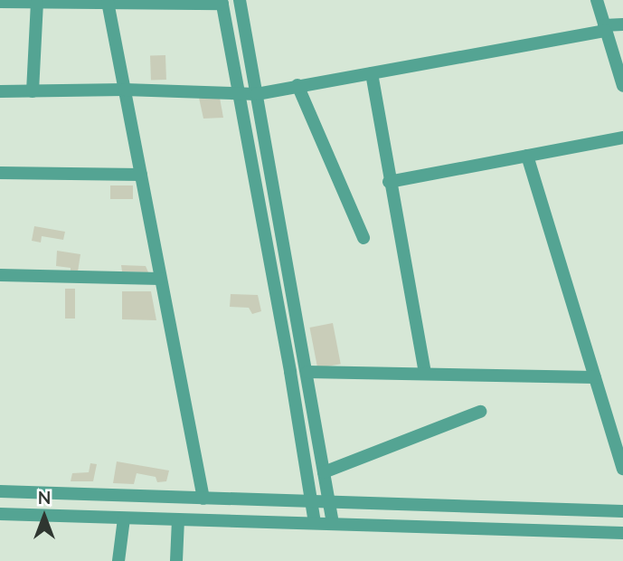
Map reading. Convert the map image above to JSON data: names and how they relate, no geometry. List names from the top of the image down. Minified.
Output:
{"north":"top"}
